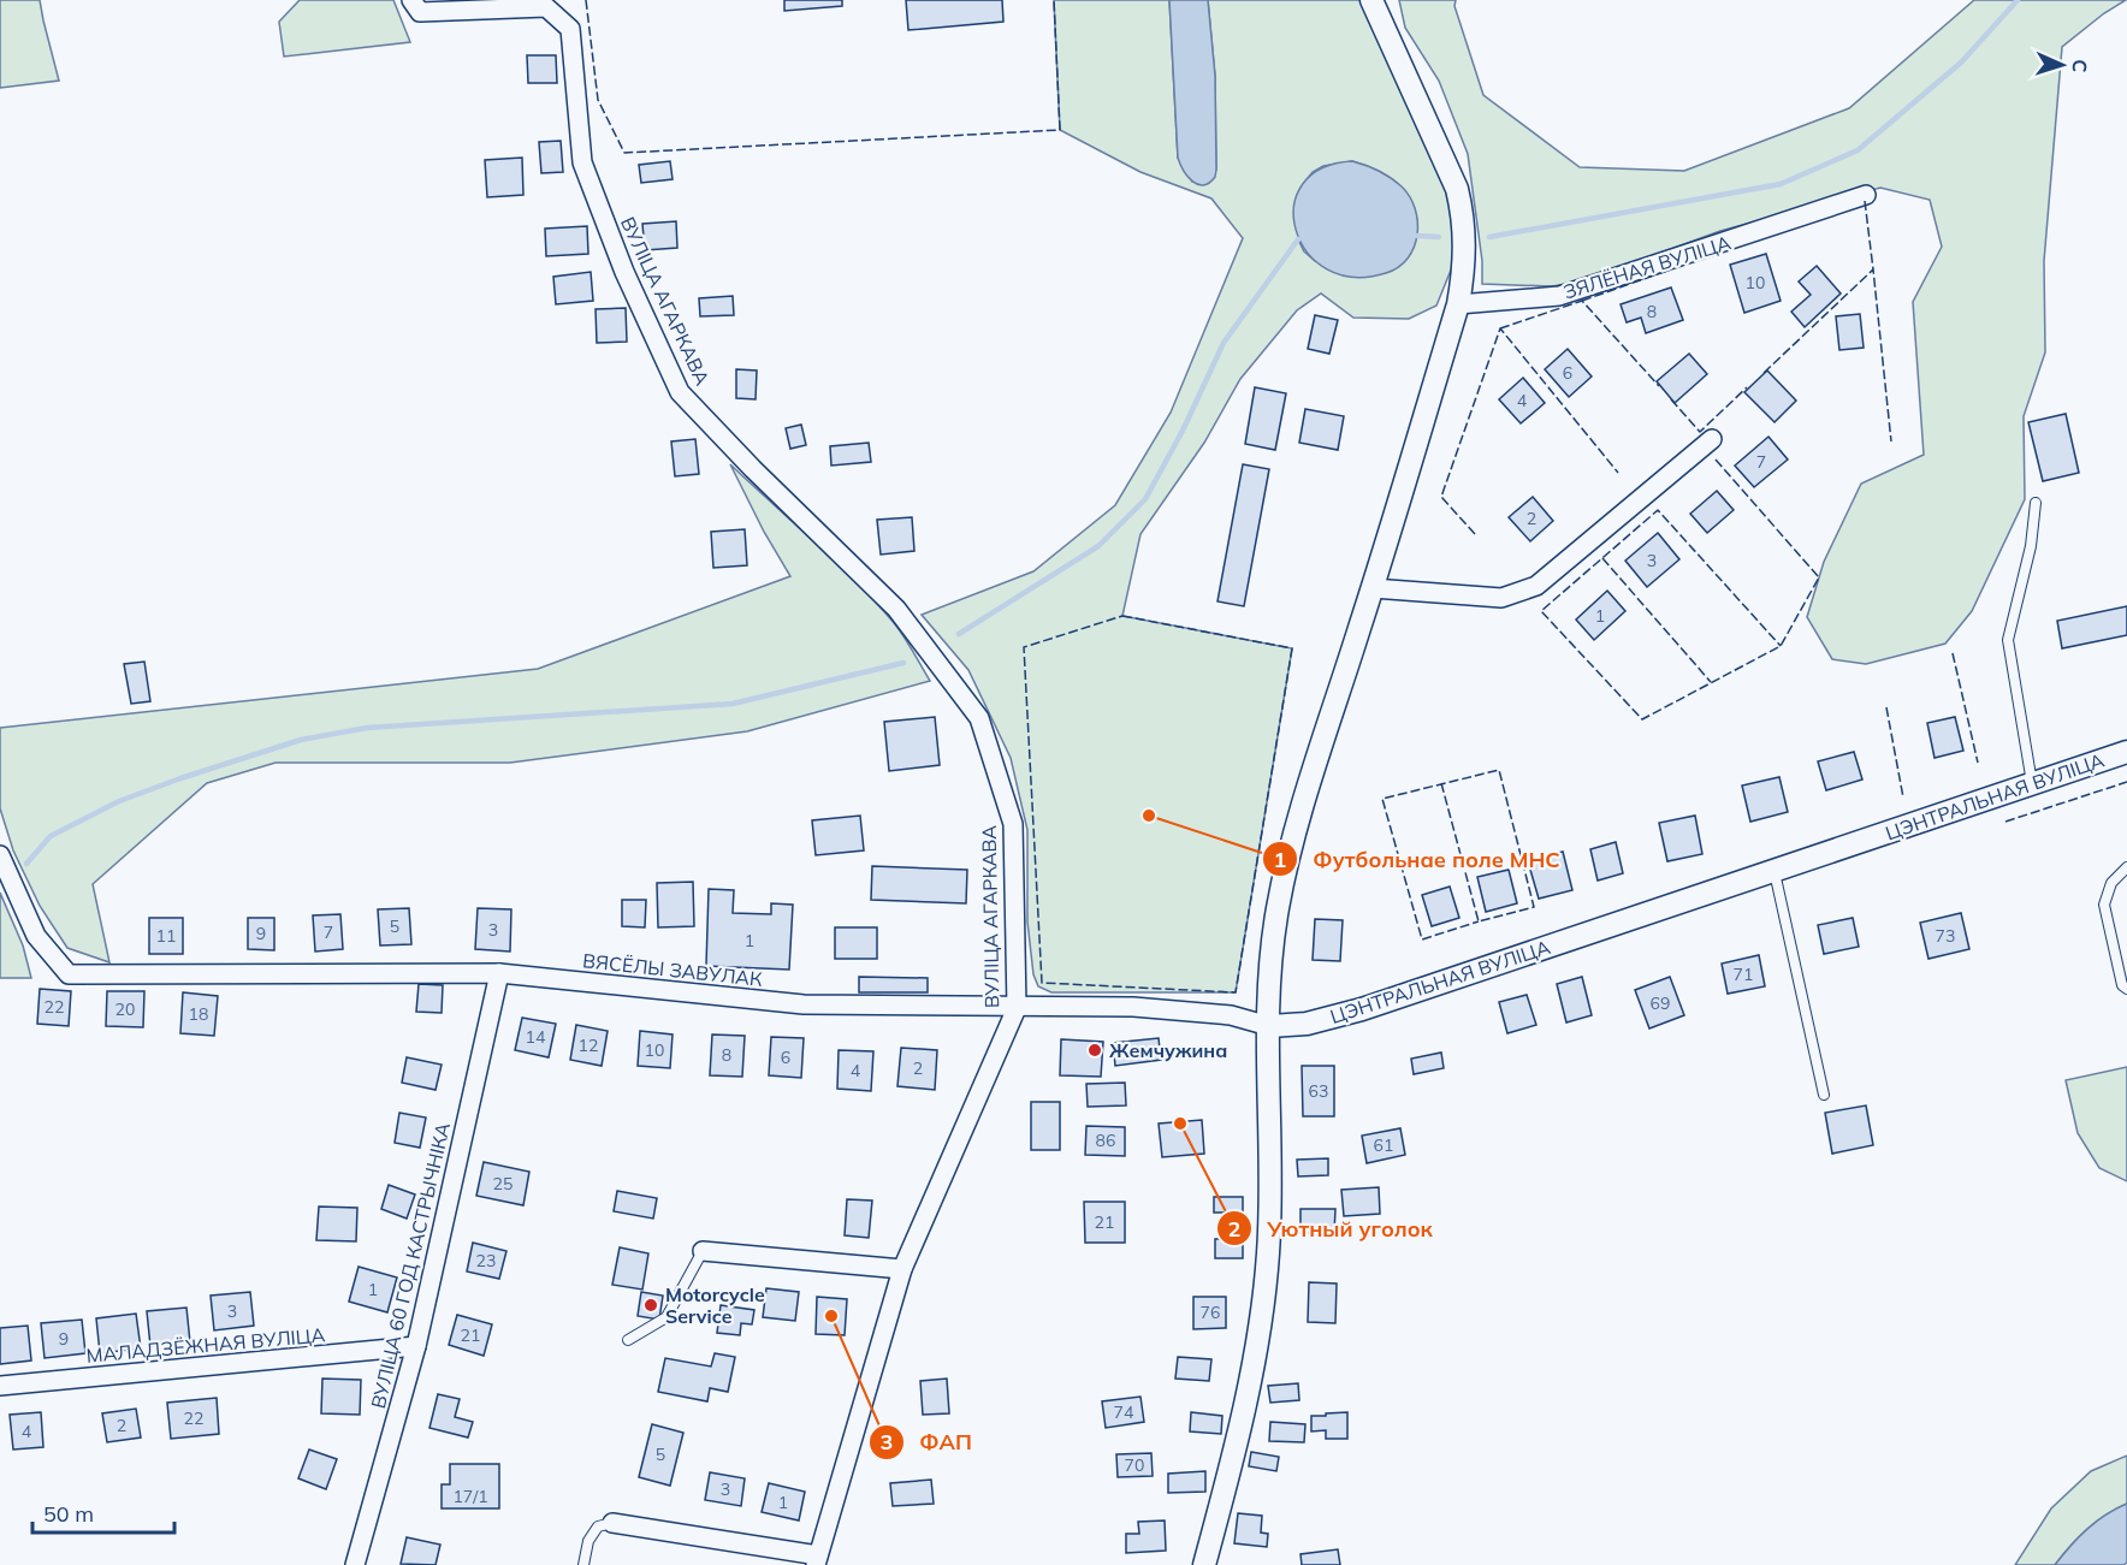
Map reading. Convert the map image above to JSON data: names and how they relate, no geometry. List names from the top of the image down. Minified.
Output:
{"streets":{"street":["ЗЯЛЁНАЯ ВУЛІЦА","ВУЛІЦА АГАРКАВА","ЦЭНТРАЛЬНАЯ ВУЛІЦА","ВЯСЁЛЫ ЗАВУЛАК","ВУЛІЦА 60 ГОД КАСТРЫЧНІКА","МАЛАДЗЁЖНАЯ ВУЛІЦА"]},"crossings":[["ВУЛІЦА АГАРКАВА","ВЯСЁЛЫ ЗАВУЛАК"],["ЦЭНТРАЛЬНАЯ ВУЛІЦА","ВЯСЁЛЫ ЗАВУЛАК"],["ВЯСЁЛЫ ЗАВУЛАК","ВУЛІЦА 60 ГОД КАСТРЫЧНІКА"],["ВУЛІЦА 60 ГОД КАСТРЫЧНІКА","МАЛАДЗЁЖНАЯ ВУЛІЦА"]],"places":["Футбольнае поле МНС","Жемчужина","Уютный уголок","Motorcycle Service","ФАП"],"house_numbers":["10","8","6","4","7","2","3","1","5","3","7","9","11","73","1","71","69","22","20","18","14","12","10","8","6","2","4","63","86","61","25","21","23","1","3","76","21","9","74","22","2","4","5","70","3","17/1","1"],"scale_bar":"50 m","north":"right"}
